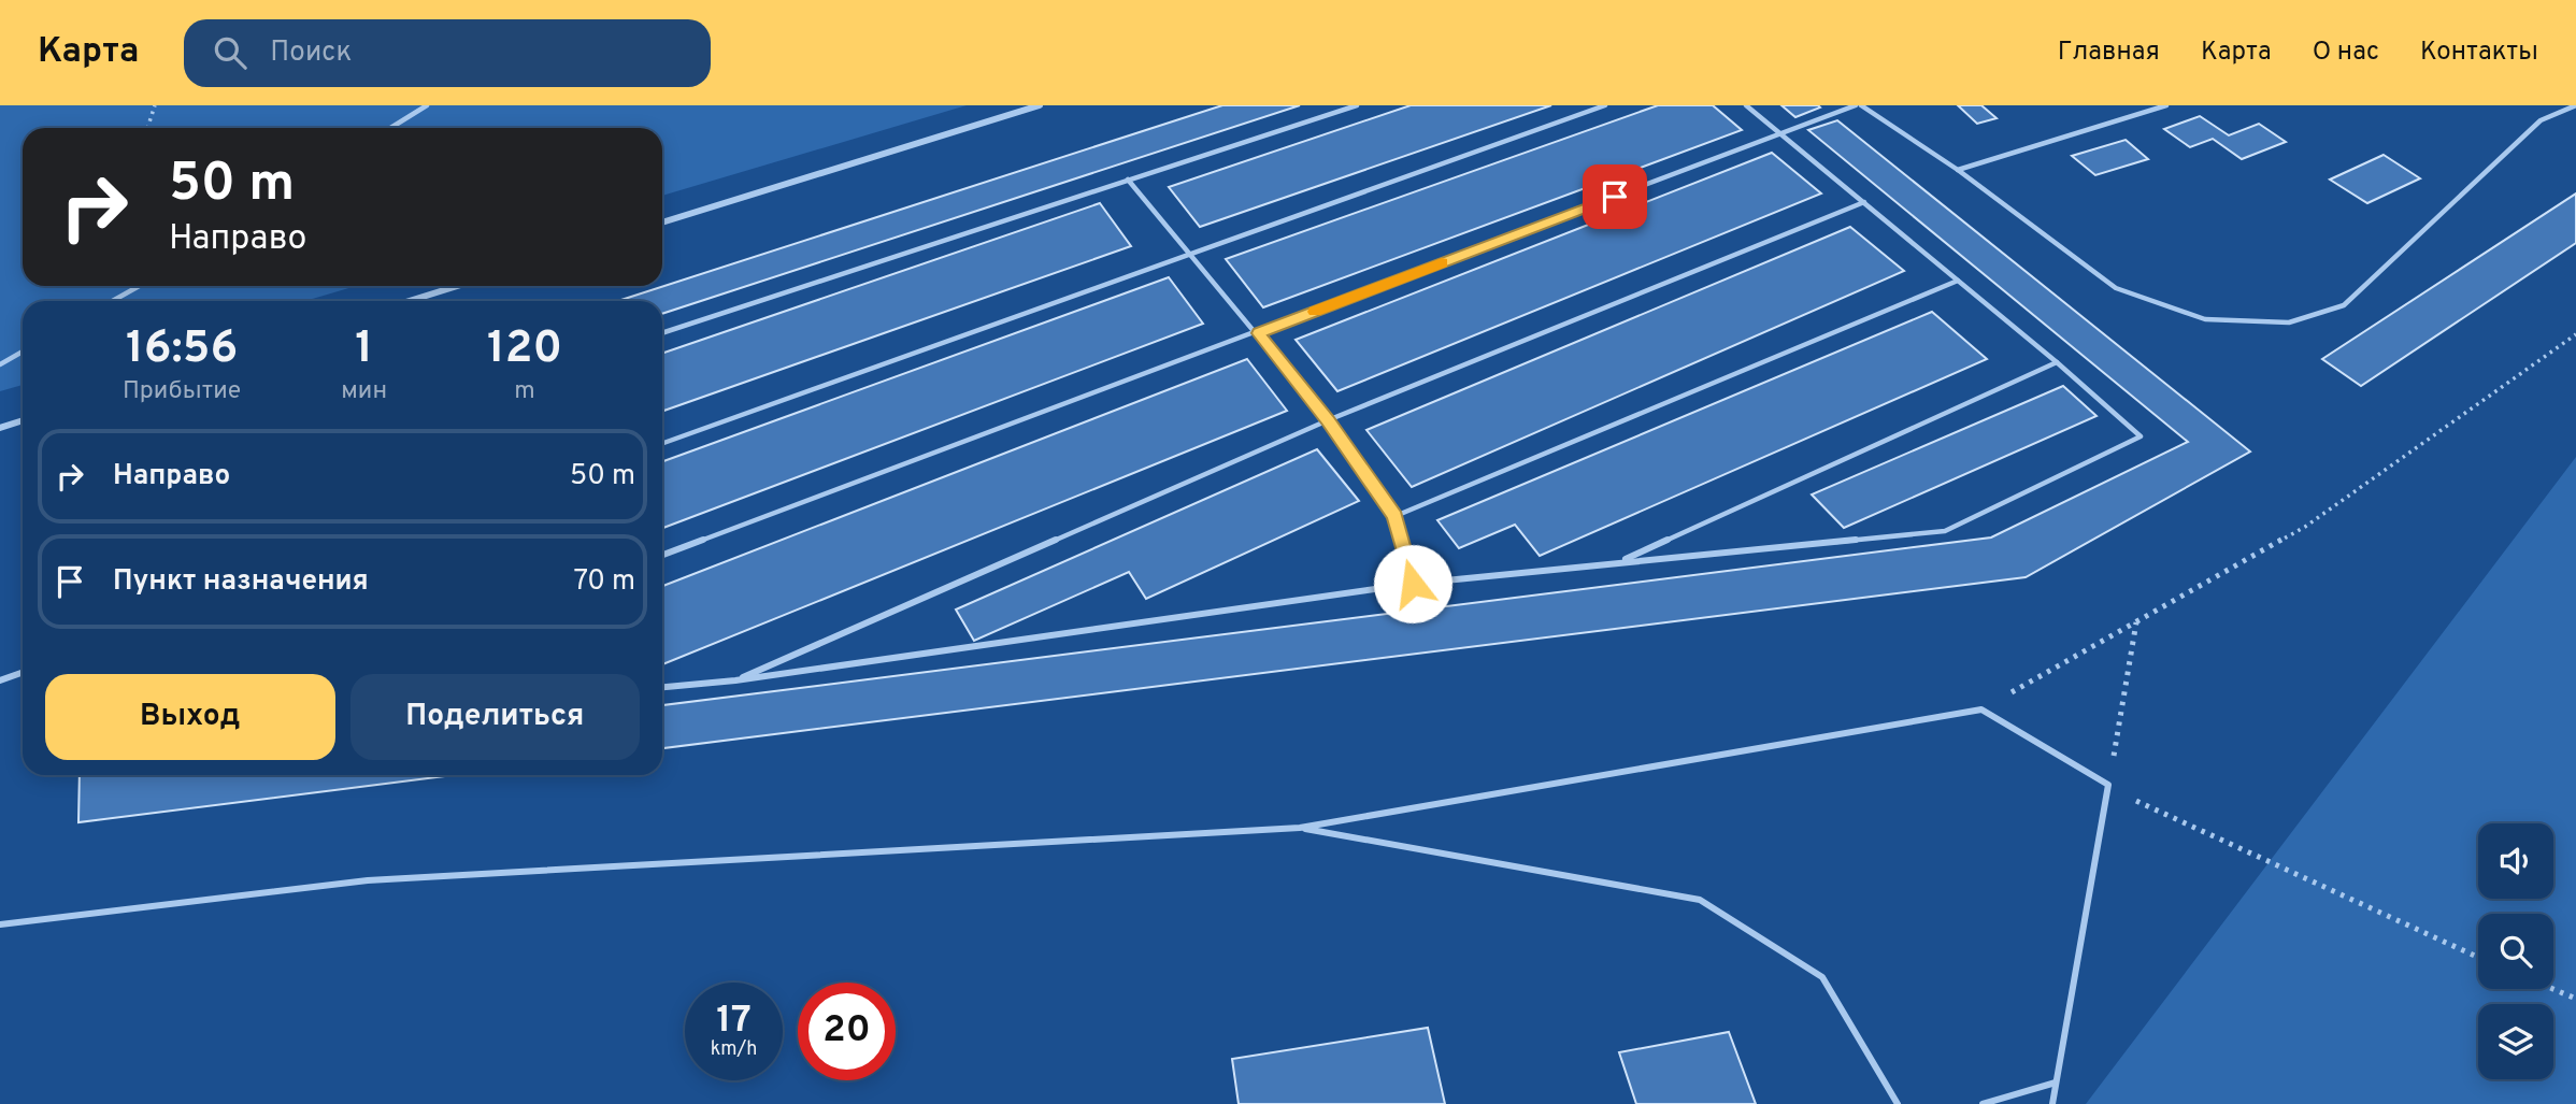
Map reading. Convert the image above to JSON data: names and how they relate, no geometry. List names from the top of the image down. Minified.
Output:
{"page":{"header":"Карта","search":"Поиск","nav":["Главная","Карта","О нас","Контакты"],"turn":["50 m","Направо"],"eta":["16:56","Прибытие","1","мин","120","m"],"list":[{"name":"Направо","value":"50 m"},{"name":"Пункт назначения","value":"70 m"}],"buttons":["Выход","Поделиться"],"speed":"17 km/h","limit":"20"}}
